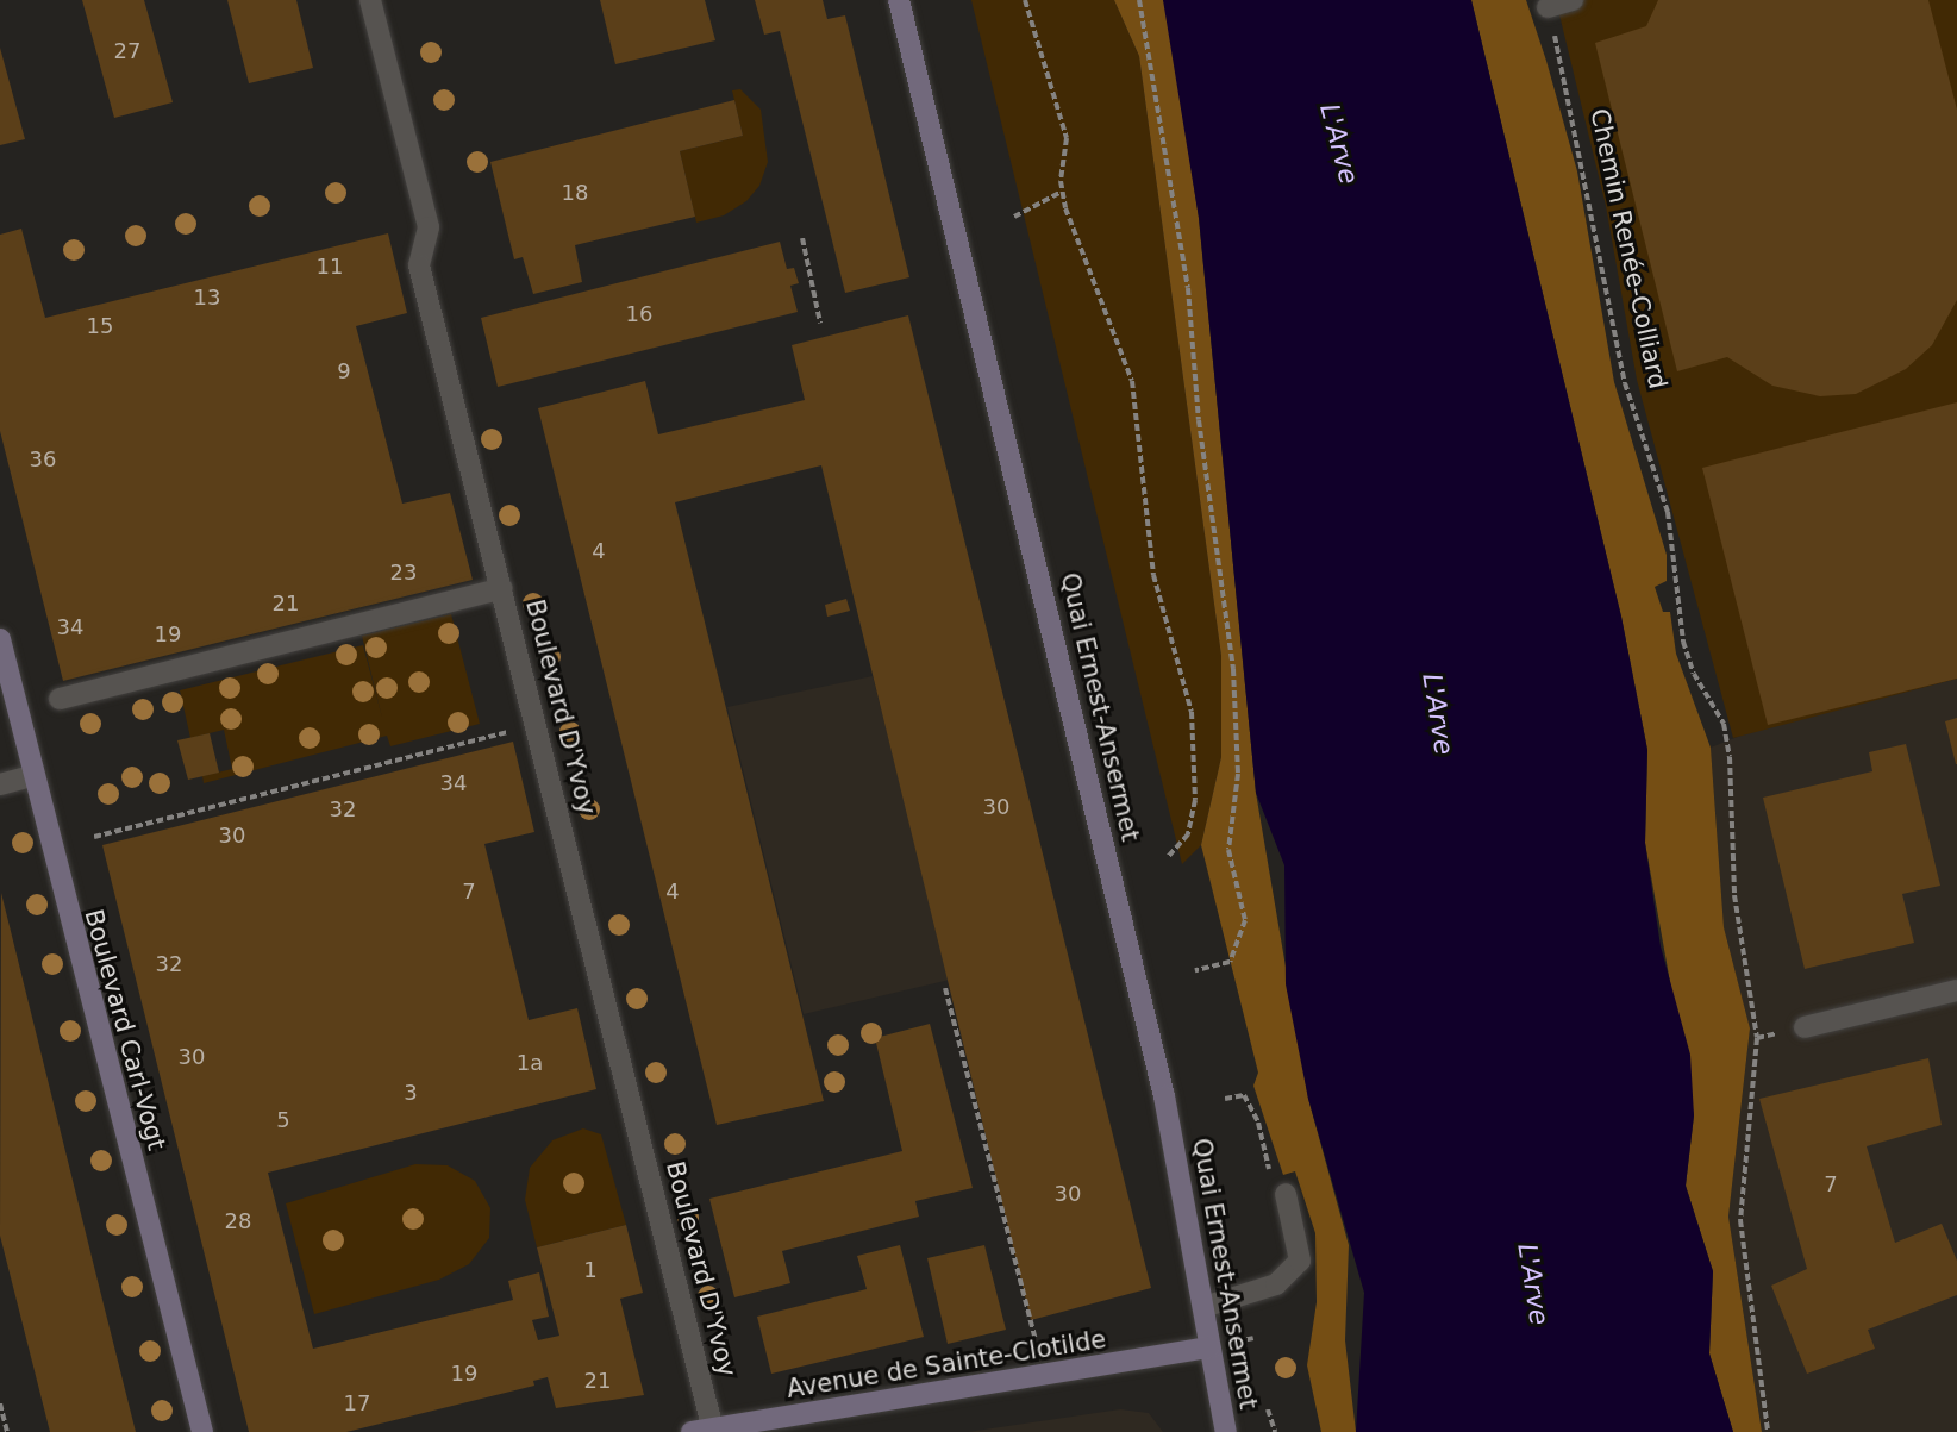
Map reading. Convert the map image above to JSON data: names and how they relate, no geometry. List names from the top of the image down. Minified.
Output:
{"streets":{"street":["Boulevard D'Yvoy","Quai Ernest-Ansermet","Boulevard Carl-Vogt","Avenue de Sainte-Clotilde"],"path":["Chemin Renée-Colliard"]},"crossings":[["Boulevard D'Yvoy","Avenue de Sainte-Clotilde"],["Quai Ernest-Ansermet","Avenue de Sainte-Clotilde"]],"water":["L'Arve"],"house_numbers":["27","18","11","13","16","15","9","36","4","23","21","34","19","34","30","32","30","7","4","32","30","1a","3","5","7","30","28","1","19","21","17"]}
